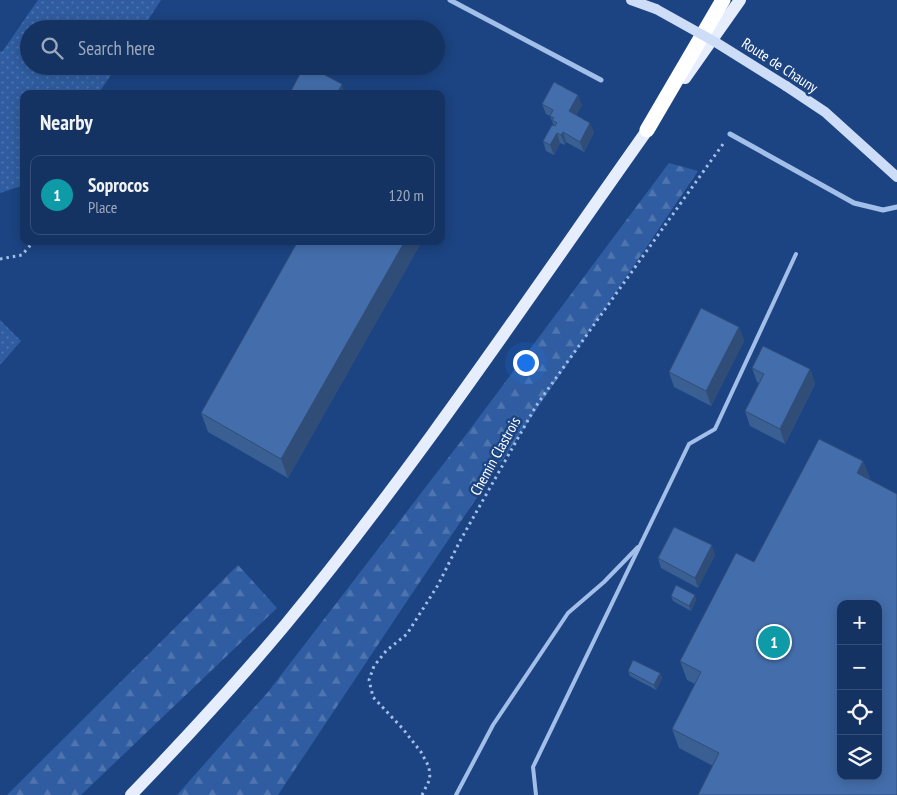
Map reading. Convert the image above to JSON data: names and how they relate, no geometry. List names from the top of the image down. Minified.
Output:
{"streets":{"street":["Route de Chauny"],"path":["Chemin Clastrois"]},"page":{"search":"Search here","heading":"Nearby","list":[{"mark":"1","name":"Soprocos","note":"Place","value":"120 m"}],"map_buttons":["+","−"],"pins":"1"}}
